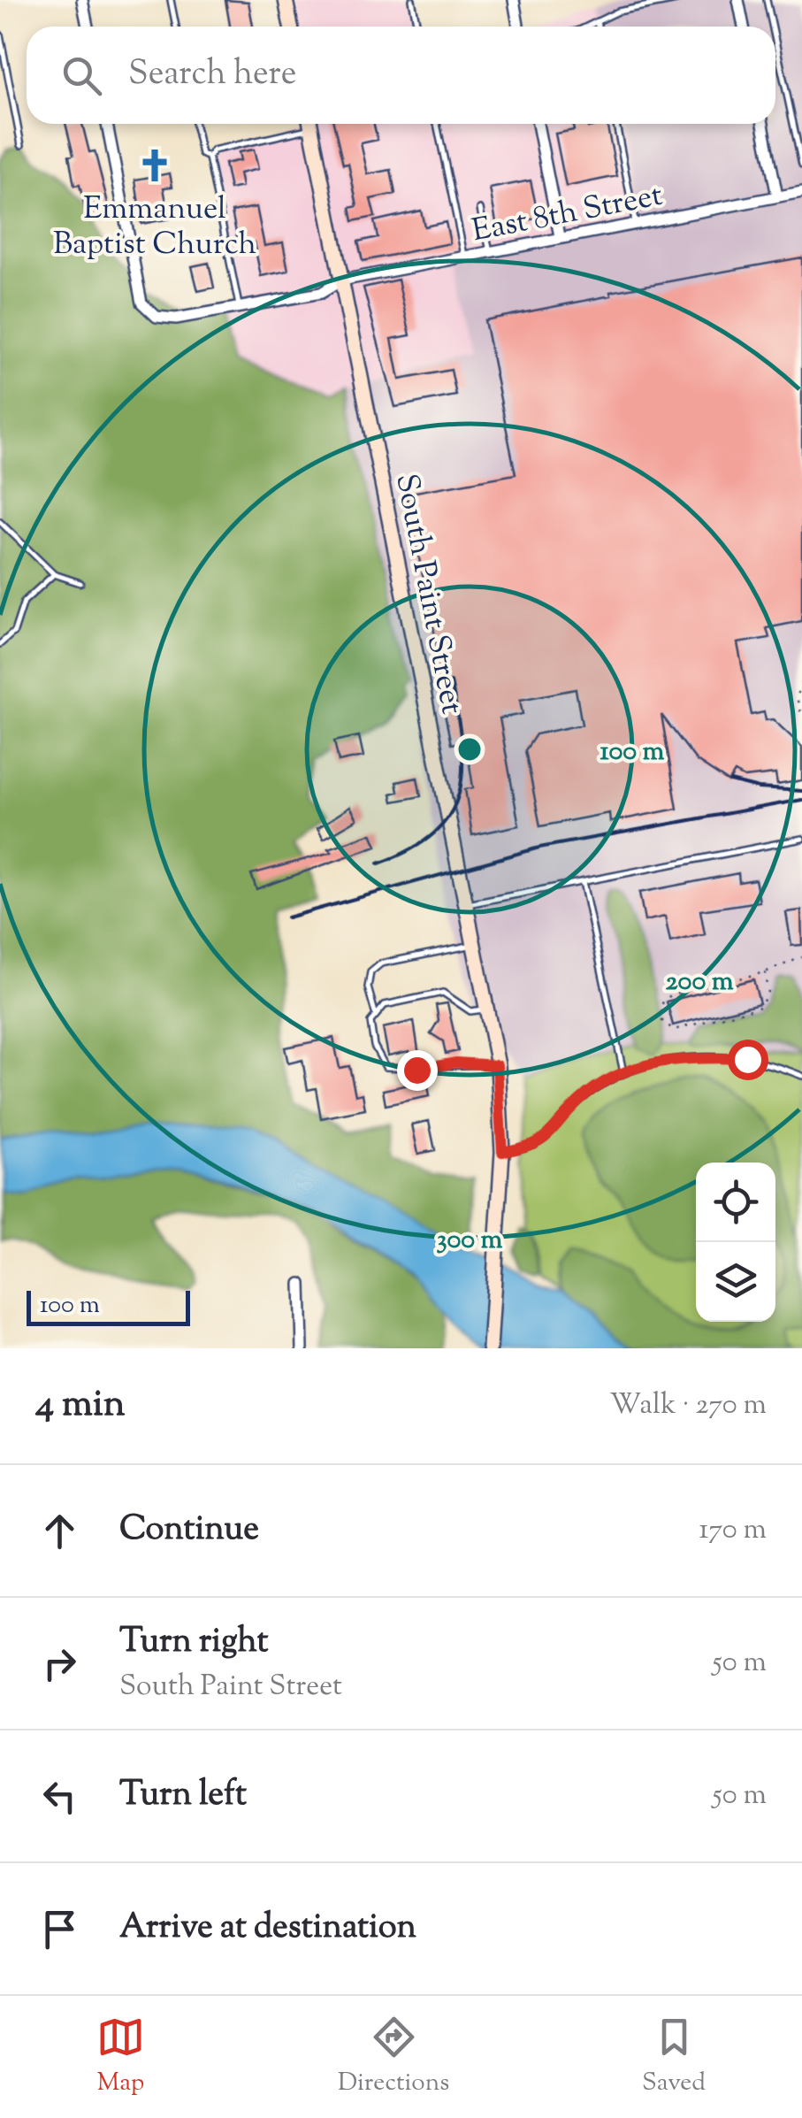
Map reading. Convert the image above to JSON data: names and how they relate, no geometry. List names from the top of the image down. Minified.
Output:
{"streets":{"main road":["South Paint Street"],"street":["East 8th Street"]},"crossings":[["East 8th Street","South Paint Street"]],"places":{"church":["Emmanuel Baptist Church"]},"scale_bar":"100 m","page":{"search":"Search here","scale":"100 m","heading":["4 min","Walk · 270 m"],"list":[["Continue","170 m"],["Turn right","South Paint Street","50 m"],["Turn left","50 m"],"Arrive at destination"],"nav":["Map","Directions","Saved"]},"rings":["100 m","200 m","300 m"]}
